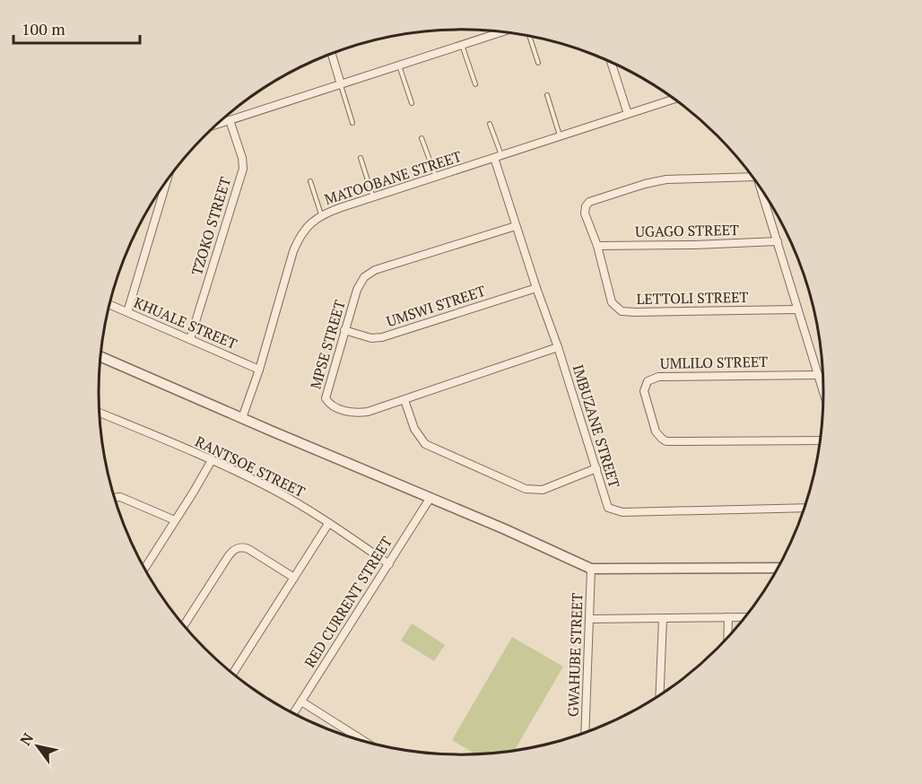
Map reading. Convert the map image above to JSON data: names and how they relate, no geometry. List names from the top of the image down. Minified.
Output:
{"streets":{"street":["MATOOBANE STREET","TZOKO STREET","UGAGO STREET","LETTOLI STREET","UMSWI STREET","KHUALE STREET","MPSE STREET","UMLILO STREET","IMBUZANE STREET","RANTSOE STREET","RED CURRENT STREET","GWAHUBE STREET"]},"crossings":[["MATOOBANE STREET","KHUALE STREET"],["MATOOBANE STREET","IMBUZANE STREET"],["TZOKO STREET","KHUALE STREET"],["UGAGO STREET","LETTOLI STREET"],["UMSWI STREET","MPSE STREET"],["UMSWI STREET","IMBUZANE STREET"],["MPSE STREET","IMBUZANE STREET"],["RANTSOE STREET","RED CURRENT STREET"]],"scale_bar":"100 m","north":"top left"}
